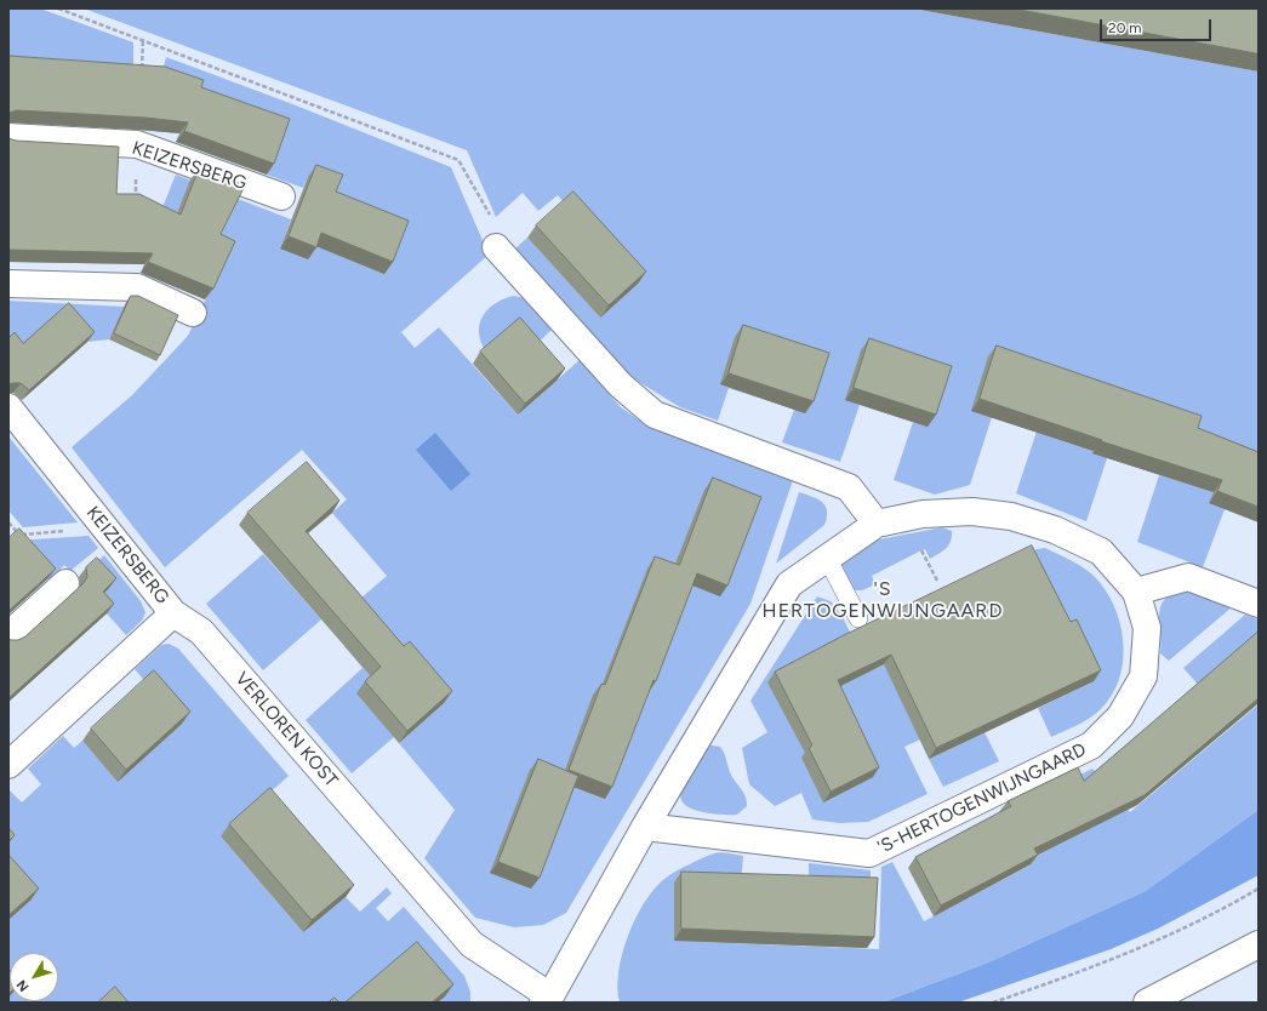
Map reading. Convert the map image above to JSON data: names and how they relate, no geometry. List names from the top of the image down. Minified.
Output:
{"streets":{"street":["KEIZERSBERG","VERLOREN KOST","'S-HERTOGENWIJNGAARD"]},"crossings":[["KEIZERSBERG","VERLOREN KOST"],["VERLOREN KOST","'S-HERTOGENWIJNGAARD"]],"districts":["'S HERTOGENWIJNGAARD"],"scale_bar":"20 m","north":"bottom left"}
